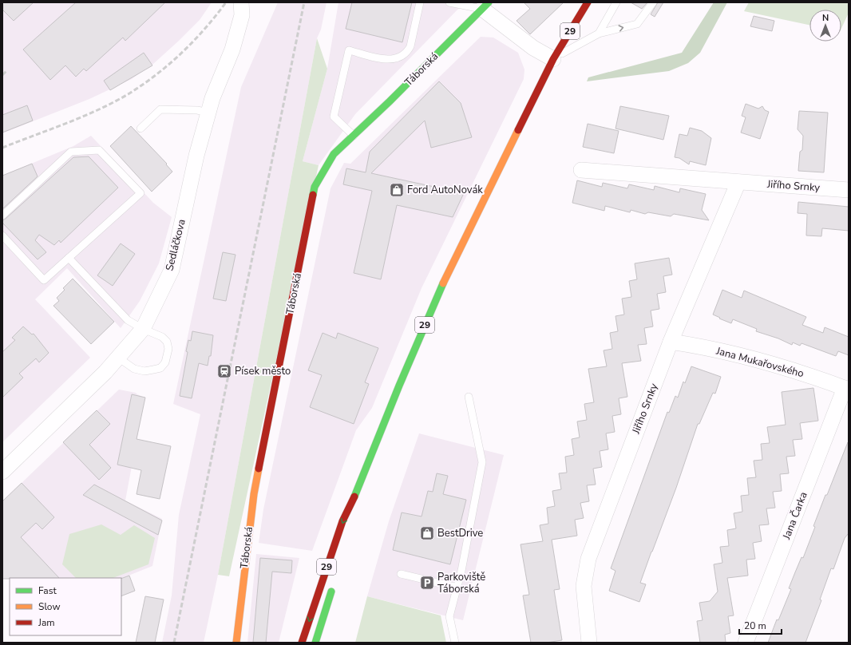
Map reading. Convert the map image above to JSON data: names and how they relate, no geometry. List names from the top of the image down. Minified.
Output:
{"streets":{"main road":["29","Táborská"],"street":["Jiřího Srnky","Sedláčkova","Jana Mukařovského","Jana Čarka"]},"crossings":[["Jiřího Srnky","Jana Mukařovského"],["Jana Mukařovského","Jana Čarka"]],"places":{"shop":["Ford AutoNovák","BestDrive"],"station":["Písek město"],"parking":["Parkoviště Táborská"]},"legend":["Fast","Slow","Jam"],"scale_bar":"20 m","north":"top"}
